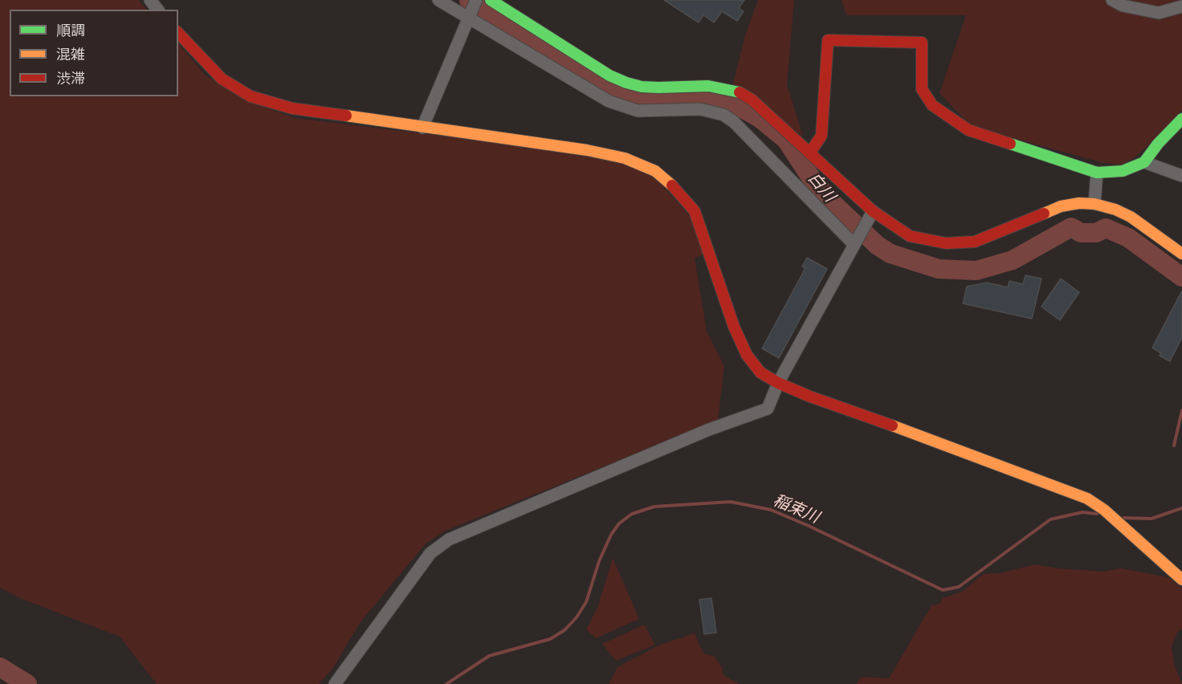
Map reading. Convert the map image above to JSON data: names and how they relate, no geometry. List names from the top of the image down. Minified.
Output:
{"water":["白川","稲束川"],"legend":["順調","混雑","渋滞"]}
